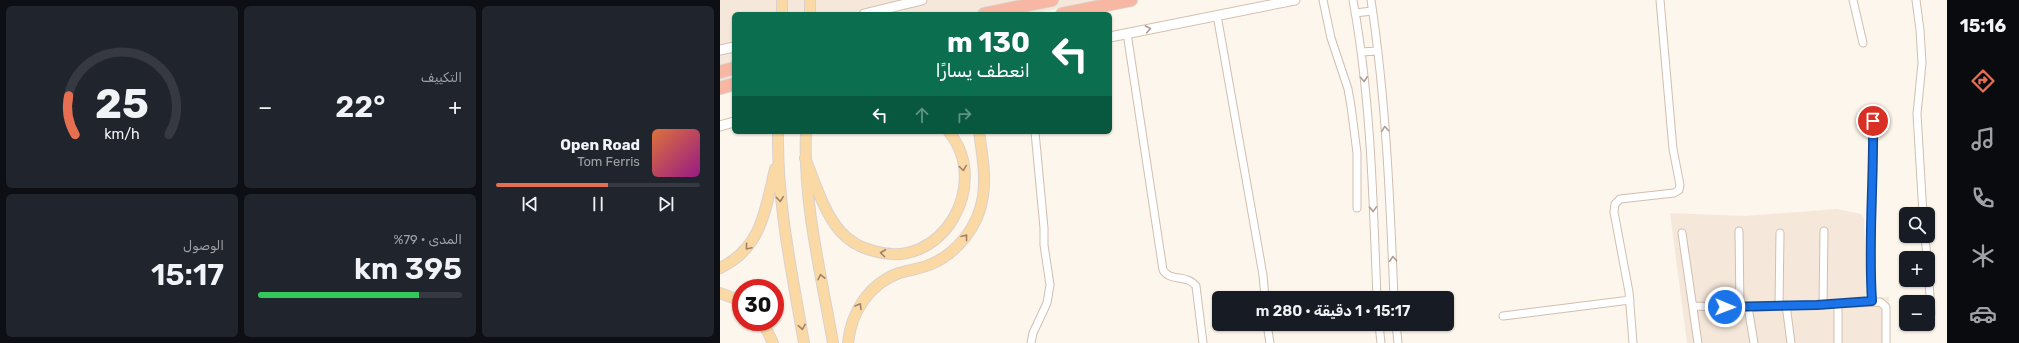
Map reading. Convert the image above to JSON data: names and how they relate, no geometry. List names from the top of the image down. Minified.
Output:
{"page":{"tabs":"15:16","tile":["التكييف",["المدى · 79%","395 km"],["الوصول","15:17"]],"turn":["130 m","انعطف يسارًا"],"heat":["−","22°","+"],"song":["Open Road","Tom Ferris"],"map_buttons":["+","−"],"limit":"30","trip":"15:17 · 1 دقيقة · 280 m","gauge":["25","km/h"]}}
